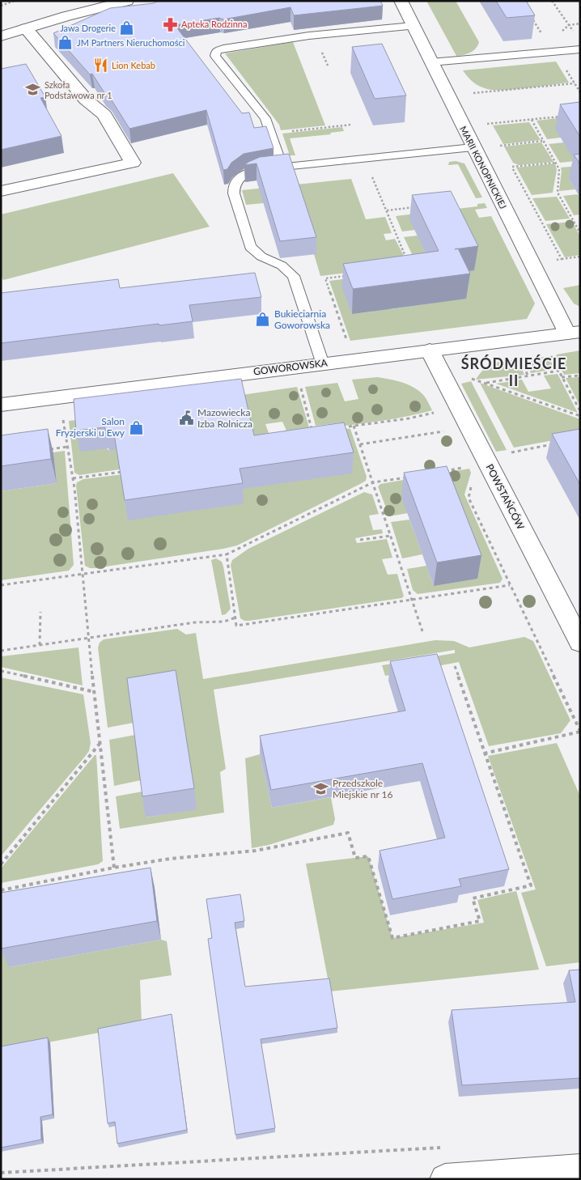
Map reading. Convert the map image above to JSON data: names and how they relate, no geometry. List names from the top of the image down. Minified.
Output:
{"streets":{"street":["MARII KONOPNICKIEJ","GOWOROWSKA","POWSTAŃCÓW"]},"crossings":[["MARII KONOPNICKIEJ","GOWOROWSKA"],["GOWOROWSKA","POWSTAŃCÓW"]],"districts":["ŚRÓDMIEŚCIE II"],"places":{"pharmacy":["Apteka Rodzinna"],"shop":["Jawa Drogerie","JM Partners Nieruchomości","Bukieciarnia Goworowska","Salon Fryzjerski u Ewy"],"restaurant":["Lion Kebab"],"school or university":["Szkoła Podstawowa nr 1","Przedszkole Miejskie nr 16"],"public building":["Mazowiecka Izba Rolnicza"]}}
